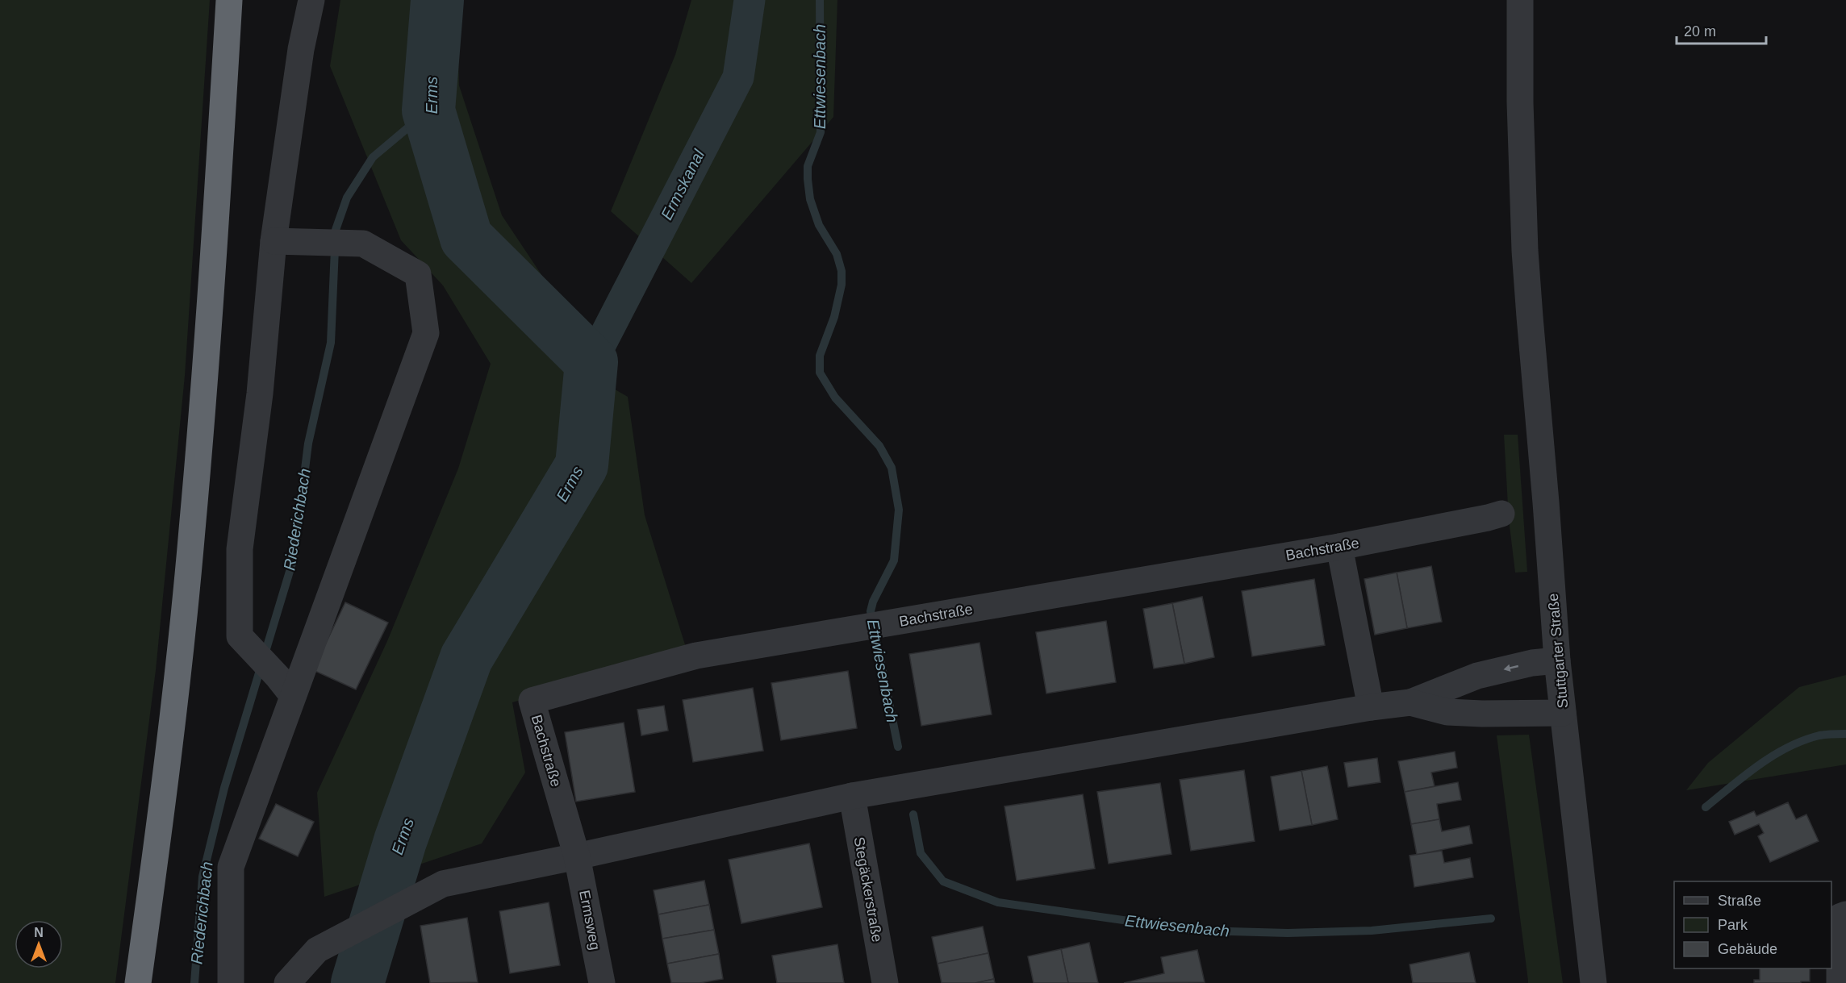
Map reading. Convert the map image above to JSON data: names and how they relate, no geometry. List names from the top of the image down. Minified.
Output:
{"streets":{"street":["Bachstraße","Stuttgarter Straße","Stegäckerstraße","Ermsweg"]},"crossings":[["Bachstraße","Ermsweg"]],"water":["Ettwiesenbach","Erms","Ermskanal","Riederichbach"],"legend":["Straße","Park","Gebäude"],"scale_bar":"20 m","north":"top"}
